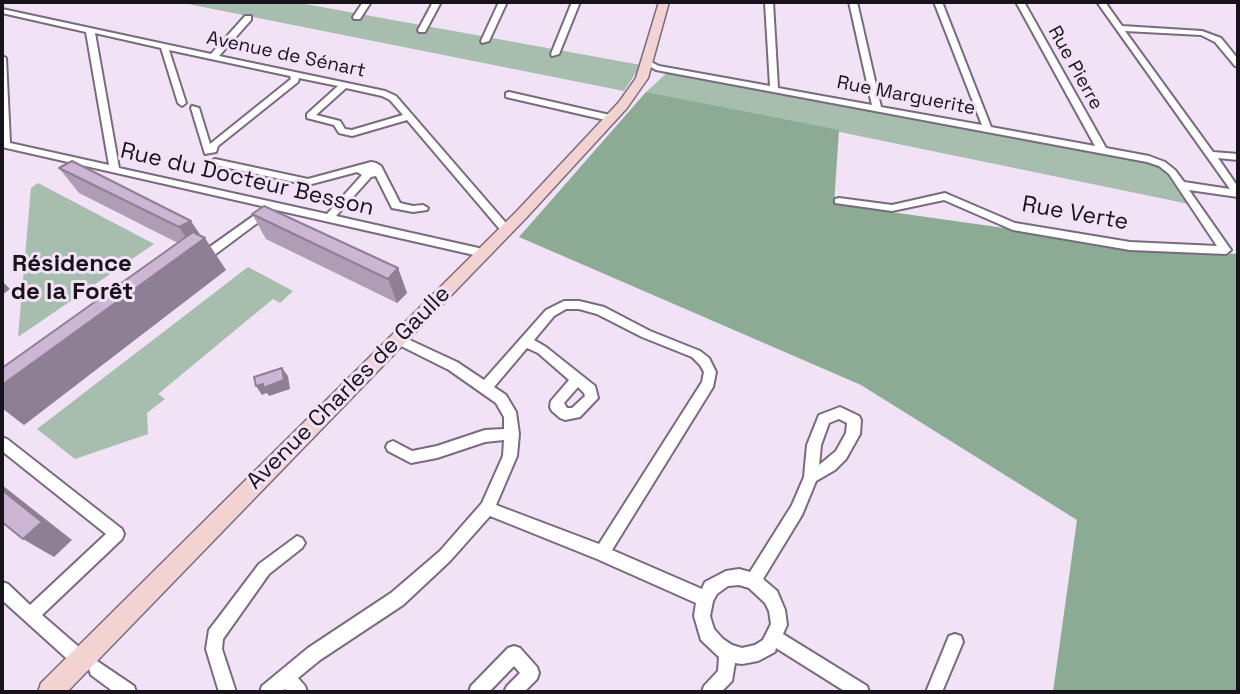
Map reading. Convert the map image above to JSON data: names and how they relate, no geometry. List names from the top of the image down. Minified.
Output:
{"streets":{"main road":["Avenue Charles de Gaulle"],"street":["Avenue de Sénart","Rue Pierre","Rue Marguerite","Rue du Docteur Besson","Rue Verte"]},"crossings":[["Avenue de Sénart","Avenue Charles de Gaulle"],["Rue Pierre","Rue Marguerite"],["Rue Marguerite","Avenue Charles de Gaulle"],["Rue du Docteur Besson","Avenue Charles de Gaulle"]],"districts":["Résidence de la Forêt"]}
